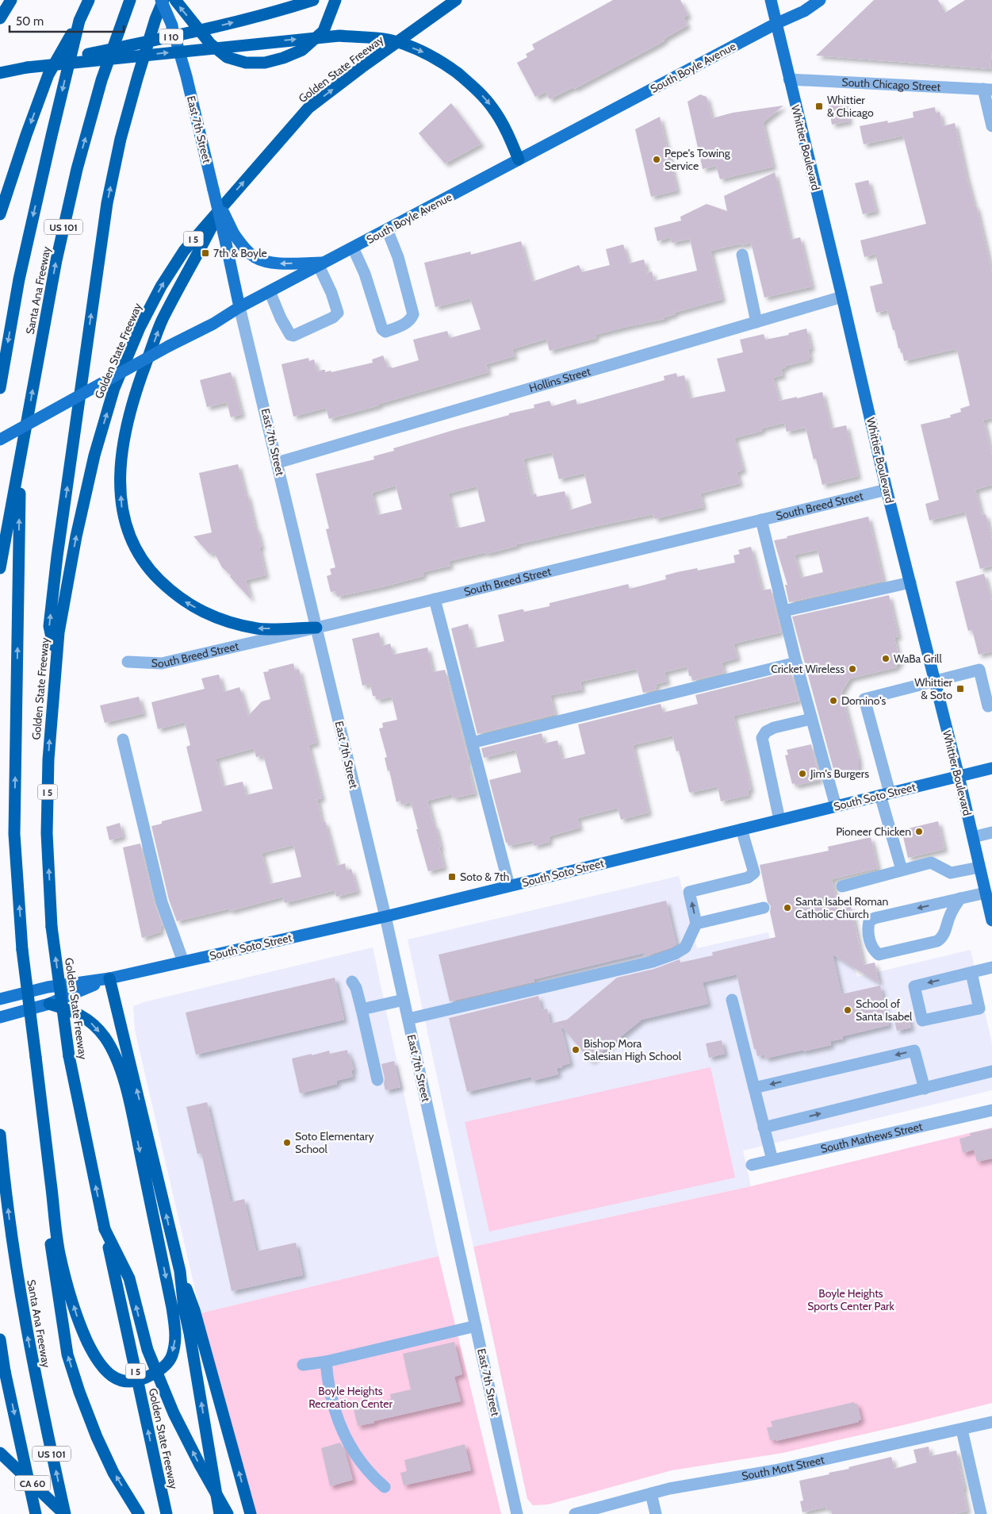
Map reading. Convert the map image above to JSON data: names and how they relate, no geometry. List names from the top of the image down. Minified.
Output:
{"streets":{"highway":["I 10","Golden State Freeway","US 101","I 5","Santa Ana Freeway","CA 60"],"main road":["South Boyle Avenue","East 7th Street","Whittier Boulevard","South Soto Street"],"street":["South Chicago Street","Hollins Street","South Breed Street","South Mathews Street","South Mott Street"]},"crossings":[["South Boyle Avenue","East 7th Street"],["South Boyle Avenue","Whittier Boulevard"],["South Chicago Street","Whittier Boulevard"],["East 7th Street","Hollins Street"],["East 7th Street","South Breed Street"],["East 7th Street","South Soto Street"],["Whittier Boulevard","Hollins Street"],["Whittier Boulevard","South Breed Street"],["Whittier Boulevard","South Soto Street"],["Santa Ana Freeway","CA 60"]],"parks":["Boyle Heights Sports Center Park","Boyle Heights Recreation Center"],"places":{"transit":["Whittier & Chicago","7th & Boyle","Whittier & Soto","Soto & 7th"],"other":["Pepe's Towing Service","WaBa Grill","Cricket Wireless","Domino's","Jim's Burgers","Pioneer Chicken","Santa Isabel Roman Catholic Church","School of Santa Isabel","Bishop Mora Salesian High School","Soto Elementary School"]},"scale_bar":"50 m"}
